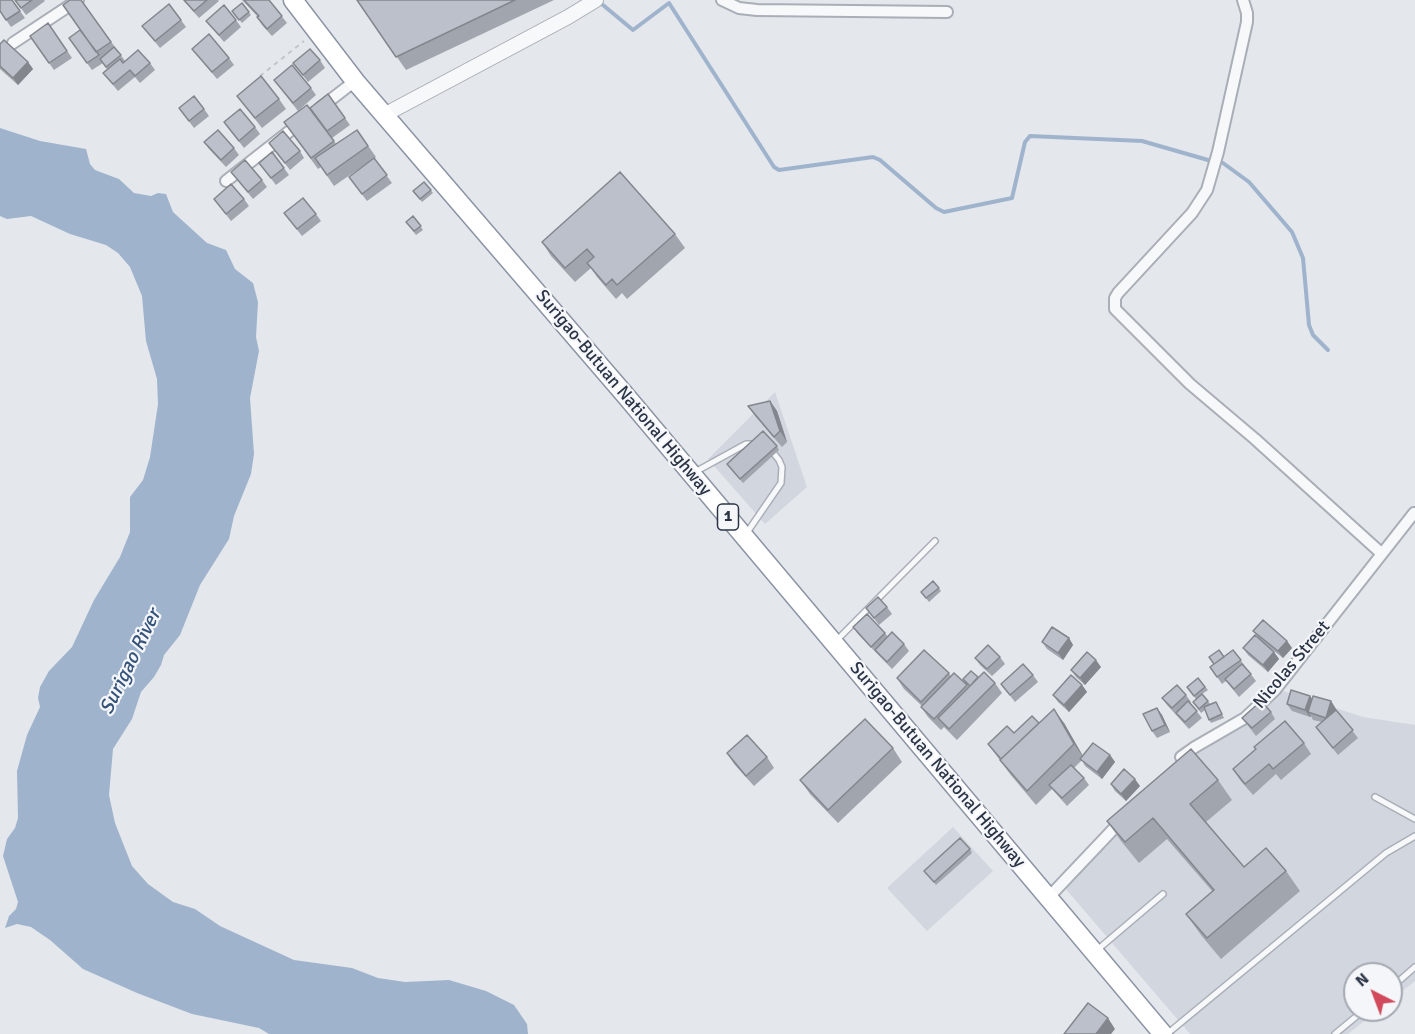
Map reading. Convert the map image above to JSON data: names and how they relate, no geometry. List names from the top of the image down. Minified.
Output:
{"streets":{"highway":["Surigao-Butuan National Highway","1"],"street":["Nicolas Street"]},"water":["Surigao River"],"north":"top left"}
